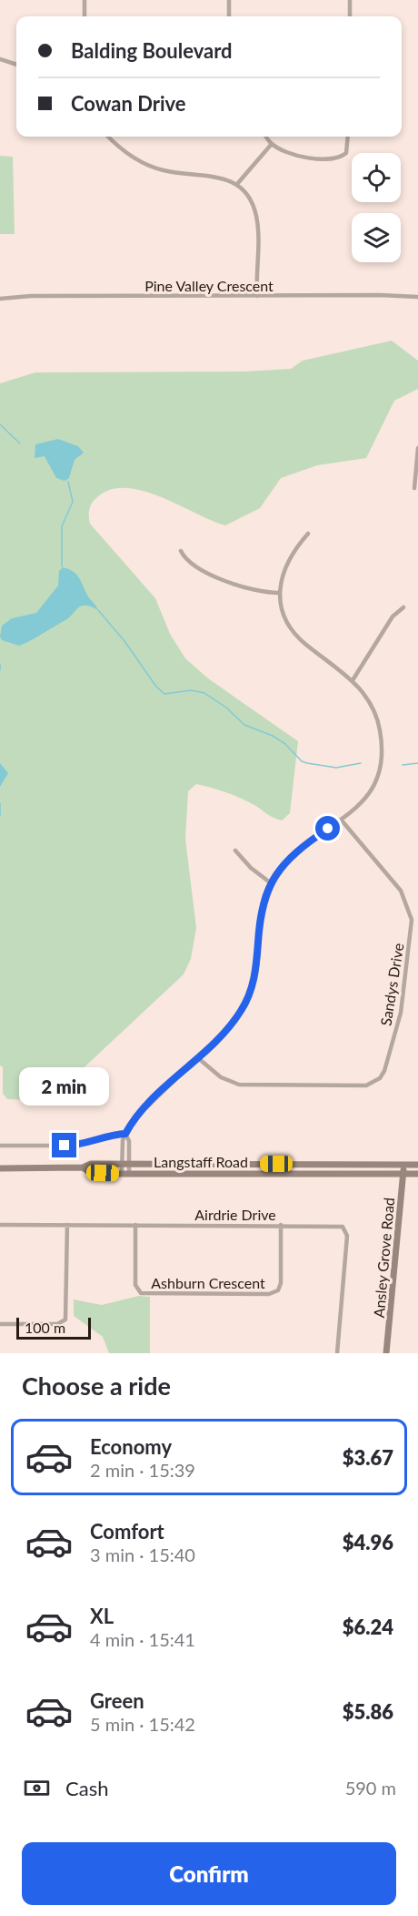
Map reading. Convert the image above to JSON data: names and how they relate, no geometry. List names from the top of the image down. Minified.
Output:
{"streets":{"main road":["Langstaff Road","Ansley Grove Road"],"street":["Pine Valley Crescent","Sandys Drive","Airdrie Drive","Ashburn Crescent"]},"crossings":[["Langstaff Road","Ansley Grove Road"],["Airdrie Drive","Ashburn Crescent"]],"scale_bar":"100 m","page":{"banner":["Balding Boulevard","Cowan Drive"],"bubble":"2 min","scale":"100 m","heading":"Choose a ride","list":[{"name":"Economy","note":"2 min · 15:39","value":"$3.67"},{"name":"Comfort","note":"3 min · 15:40","value":"$4.96"},{"name":"XL","note":"4 min · 15:41","value":"$6.24"},{"name":"Green","note":"5 min · 15:42","value":"$5.86"}],"pay":["Cash","590 m"],"buttons":"Confirm"}}
